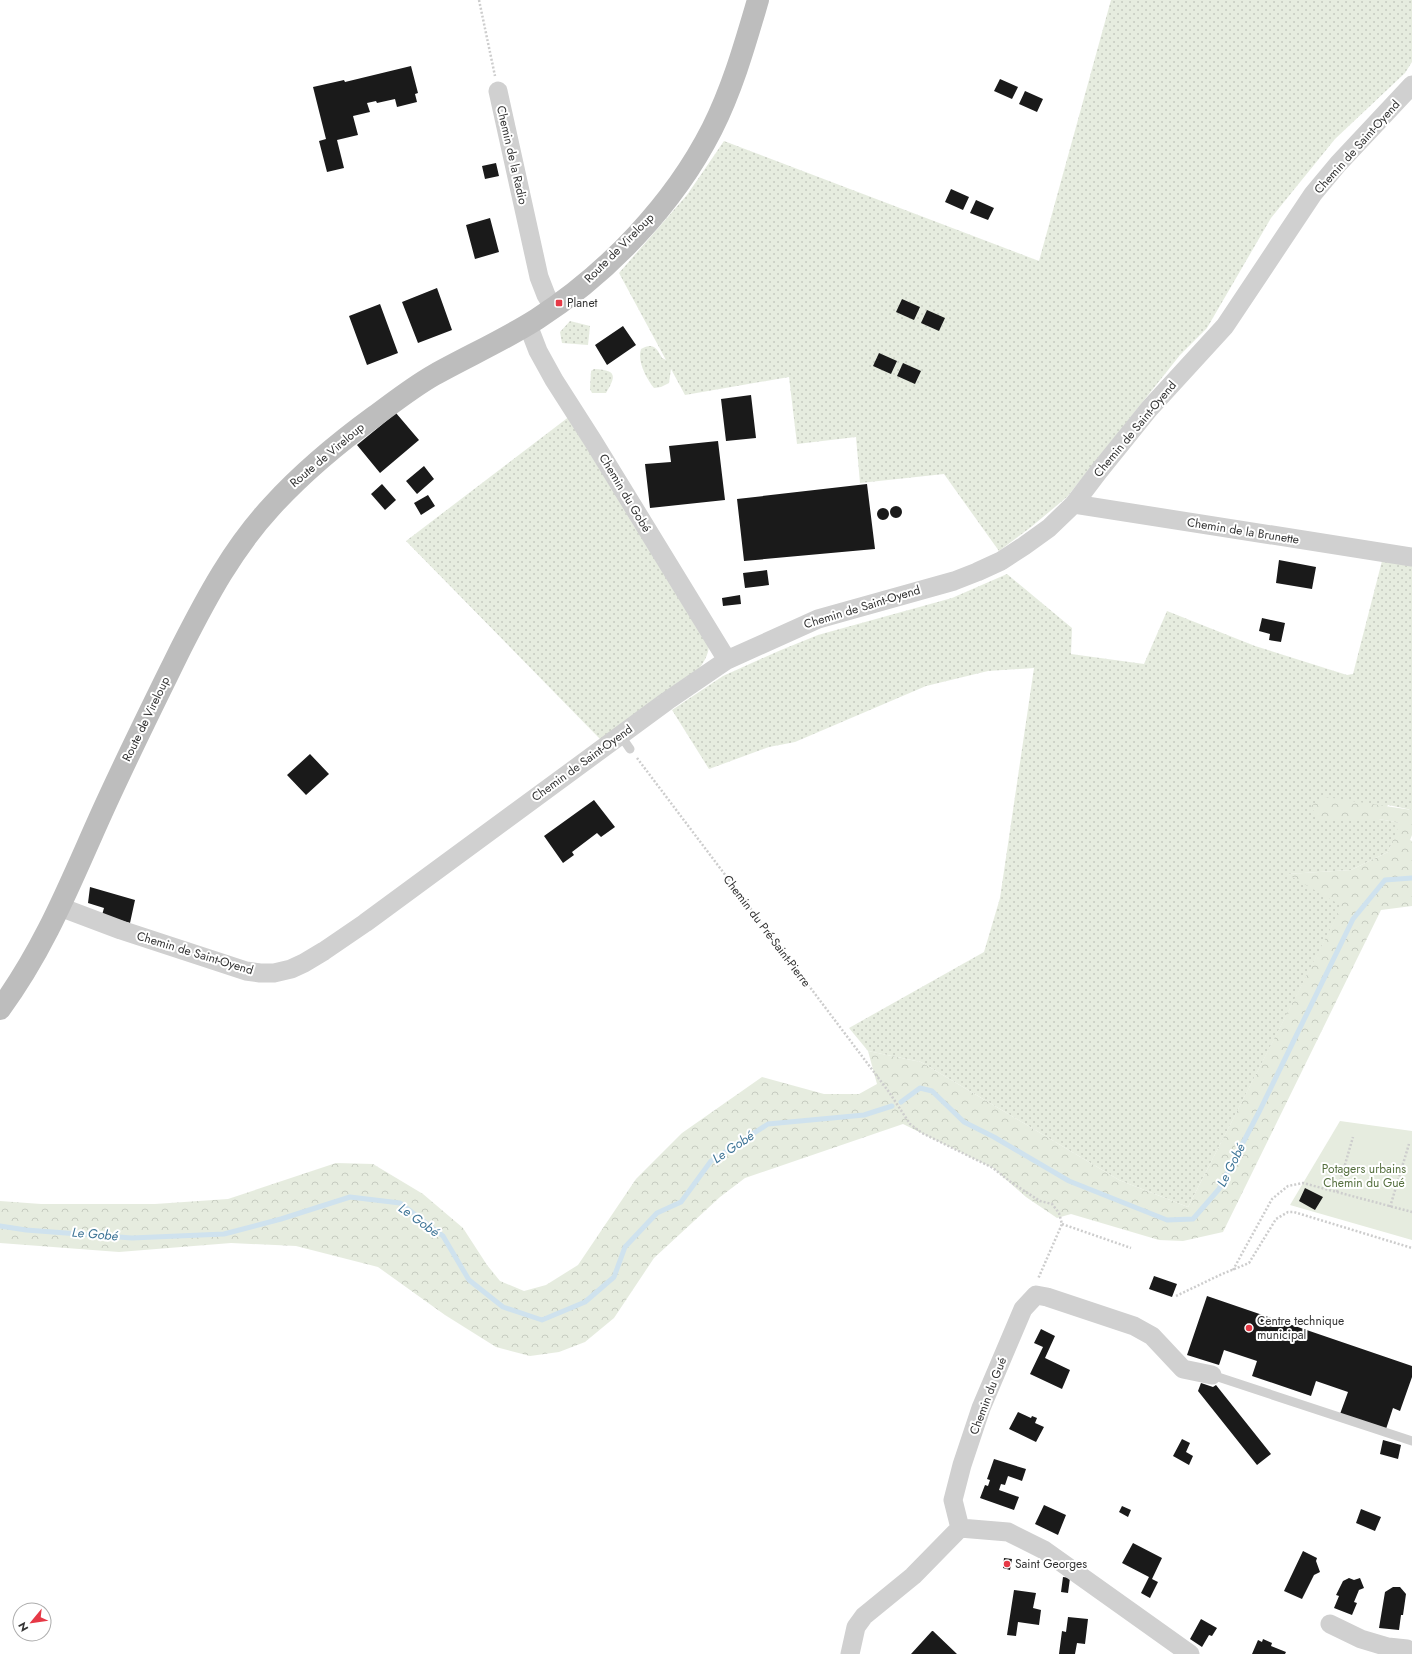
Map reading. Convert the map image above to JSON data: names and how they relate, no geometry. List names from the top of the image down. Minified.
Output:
{"streets":{"main road":["Route de Vireloup"],"street":["Chemin de Saint-Oyend","Chemin de la Radio","Chemin du Gobé","Chemin de la Brunette","Chemin du Gué"],"path":["Chemin du Pré-Saint-Pierre"]},"crossings":[["Chemin de Saint-Oyend","Route de Vireloup"],["Chemin de Saint-Oyend","Chemin du Gobé"],["Chemin de Saint-Oyend","Chemin de la Brunette"],["Chemin de Saint-Oyend","Chemin du Pré-Saint-Pierre"],["Chemin de la Radio","Route de Vireloup"],["Route de Vireloup","Chemin du Gobé"]],"water":["Le Gobé"],"parks":["Potagers urbains Chemin du Gué"],"places":{"transit":["Planet"],"other":["Centre technique municipal","Saint Georges"]},"north":"bottom left"}
